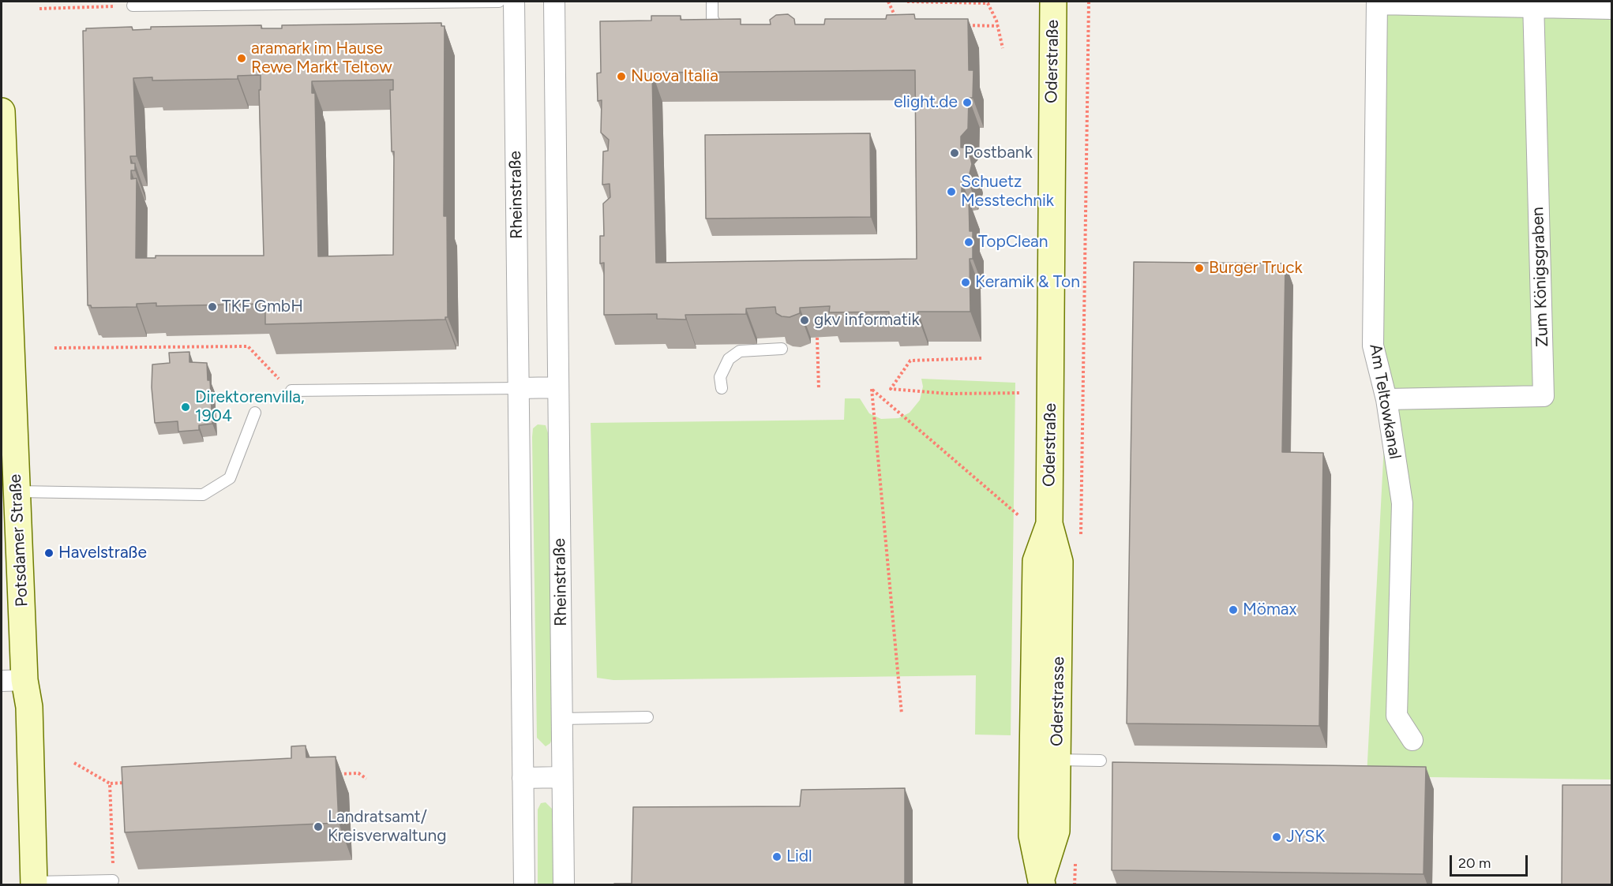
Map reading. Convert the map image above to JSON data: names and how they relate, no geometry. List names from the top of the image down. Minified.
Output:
{"streets":{"main road":["Oderstraße","Potsdamer Straße"],"street":["Rheinstraße","Zum Königsgraben","Am Teltowkanal"]},"crossings":[["Zum Königsgraben","Am Teltowkanal"]],"places":["aramark im Hause Rewe Markt Teltow","Nuova Italia","elight.de","Postbank","Schuetz Messtechnik","TopClean","Burger Truck","Keramik & Ton","TKF GmbH","gkv informatik","Direktorenvilla, 1904","Havelstraße","Mömax","Landratsamt/ Kreisverwaltung","JYSK","Lidl"],"scale_bar":"20 m"}
